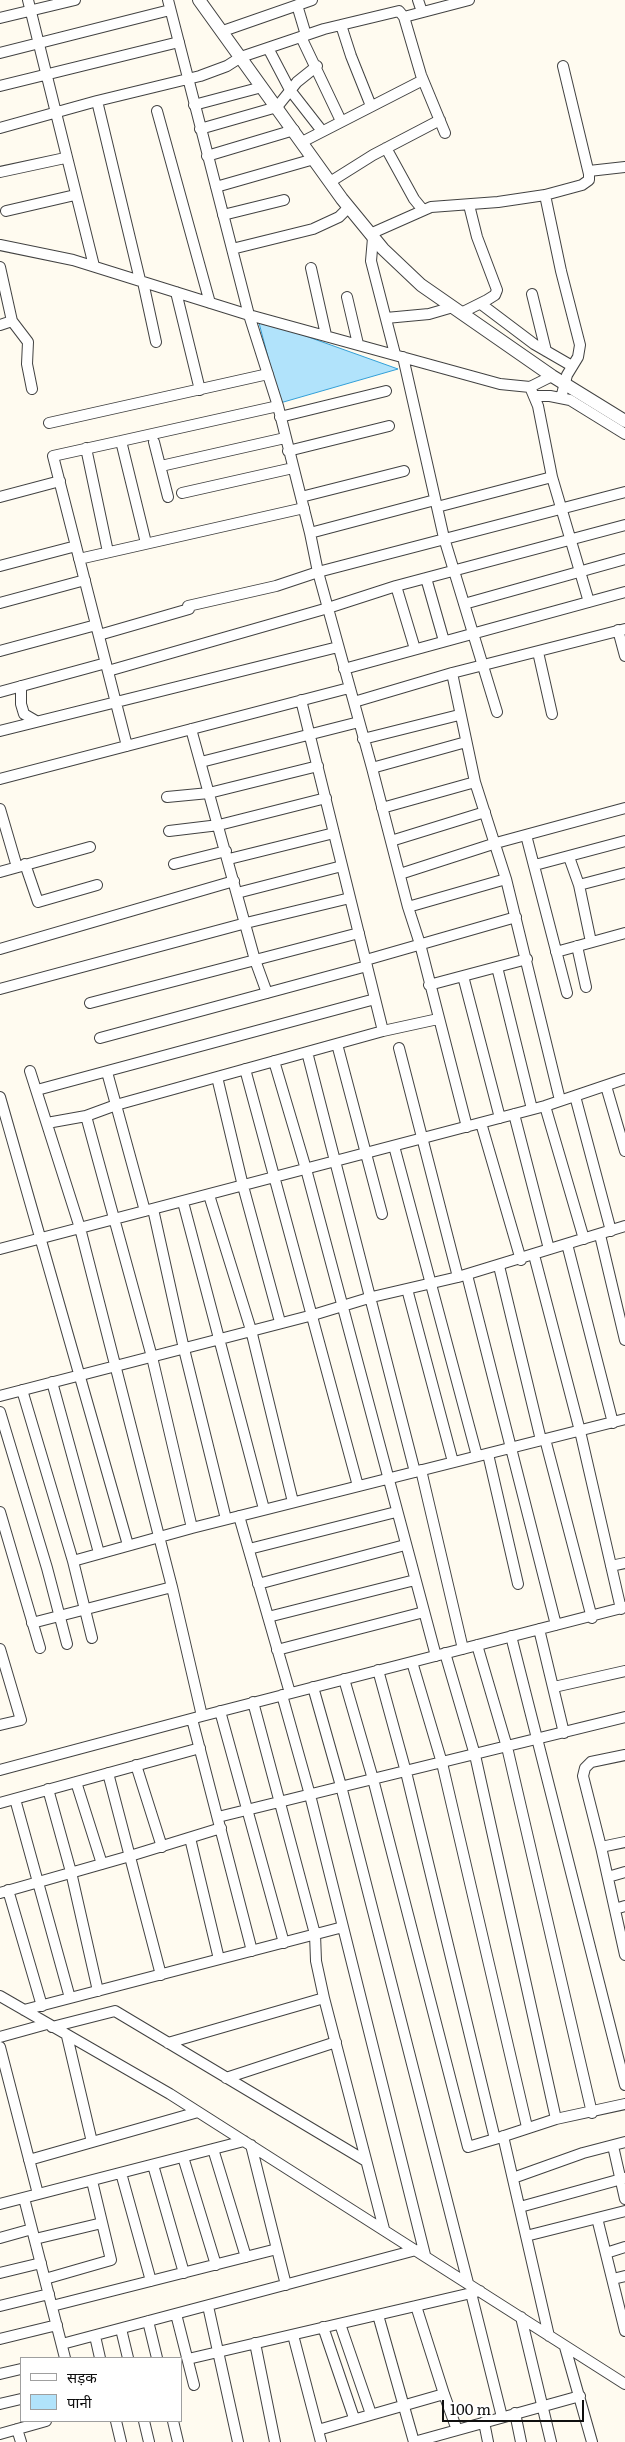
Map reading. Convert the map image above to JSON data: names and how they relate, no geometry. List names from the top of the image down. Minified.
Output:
{"legend":["सड़क","पानी"],"scale_bar":"100 m"}
